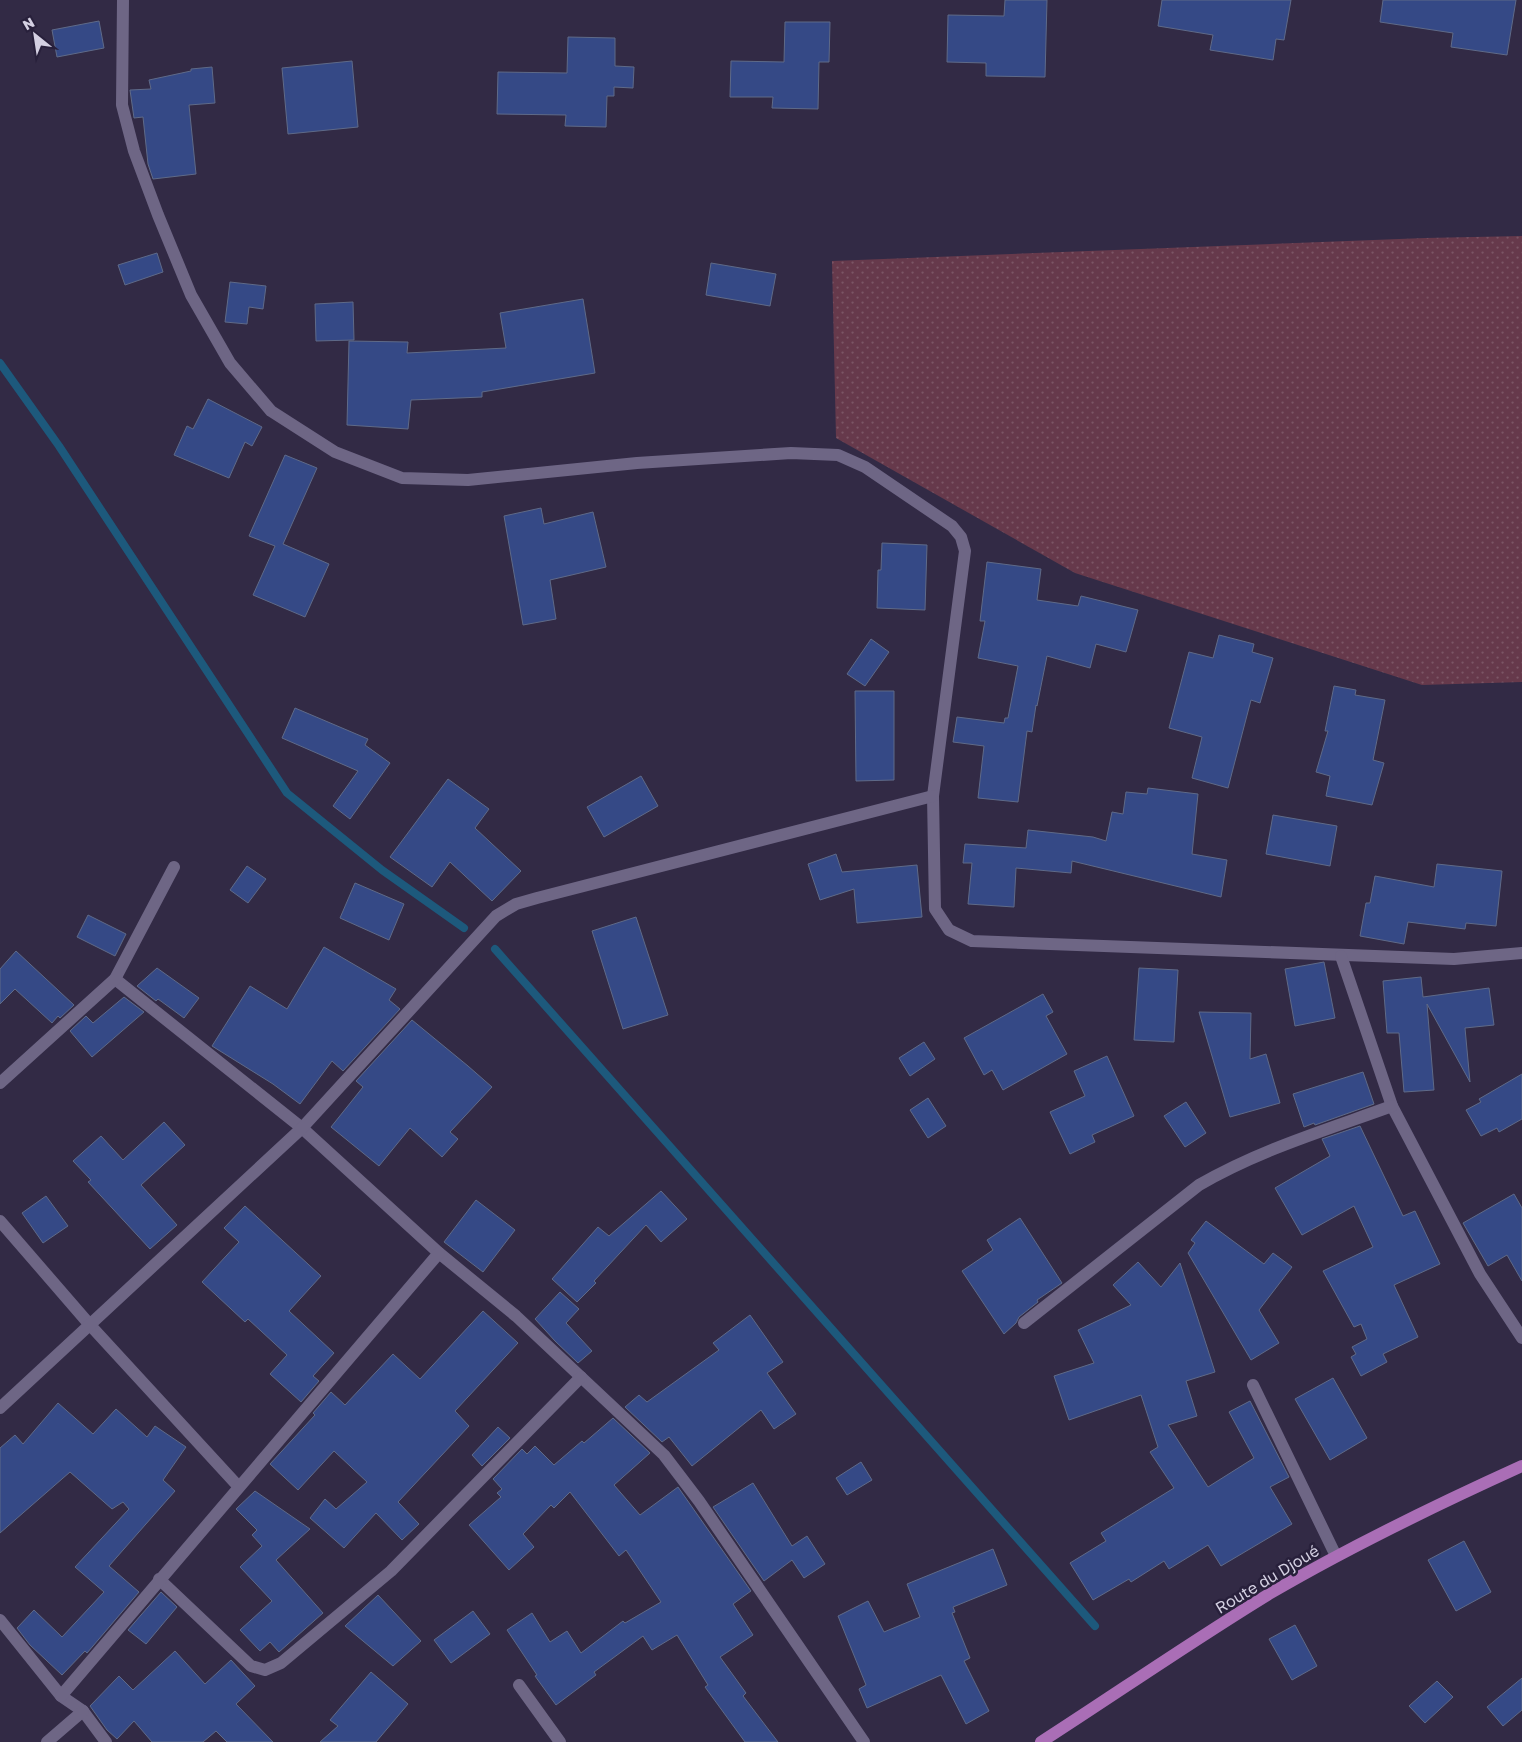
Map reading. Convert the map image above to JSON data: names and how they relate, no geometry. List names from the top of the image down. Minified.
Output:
{"streets":{"main road":["Route du Djoué"]},"north":"top left"}
